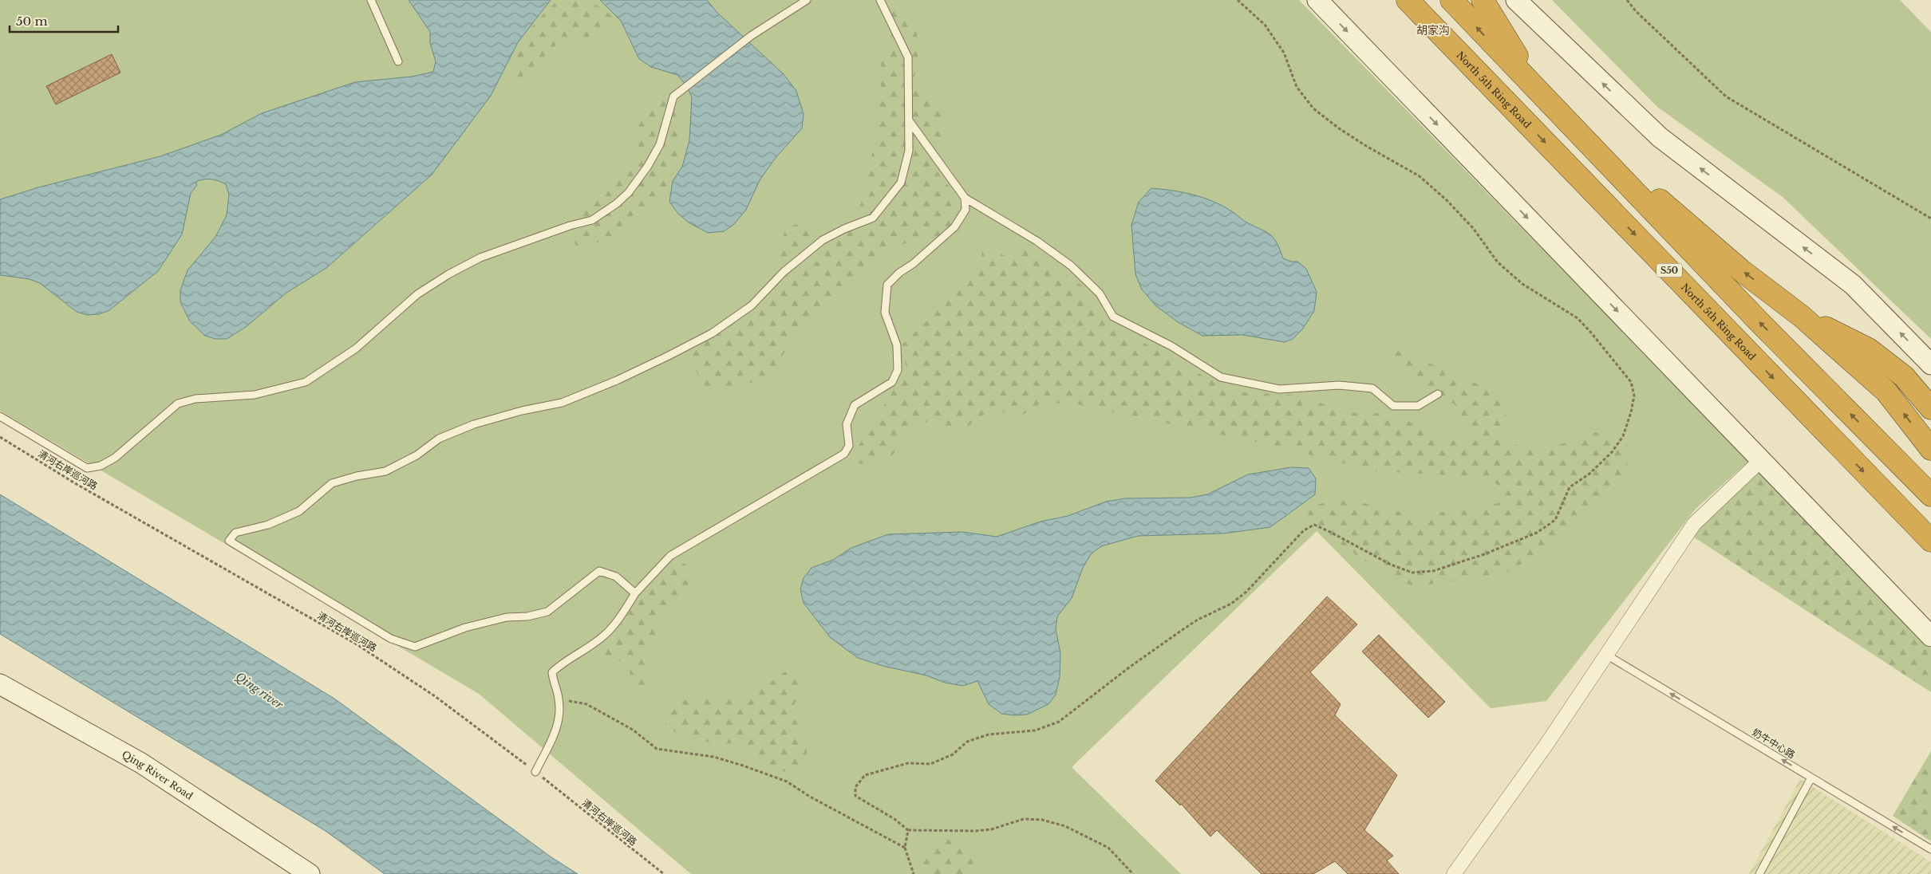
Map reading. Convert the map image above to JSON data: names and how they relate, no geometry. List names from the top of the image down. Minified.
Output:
{"streets":{"highway":["North 5th Ring Road","S50"],"street":["Qing River Road"],"lane":["奶牛中心路"],"path":["清河右岸巡河路"]},"one_way":["奶牛中心路"],"districts":["胡家沟"],"water":["Qing river"],"scale_bar":"50 m"}
